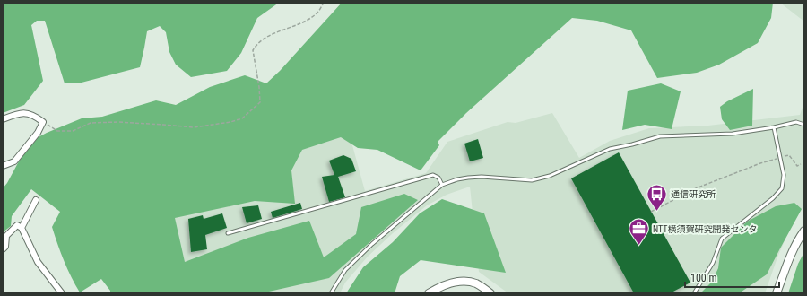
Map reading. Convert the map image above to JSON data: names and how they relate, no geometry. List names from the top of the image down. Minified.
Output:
{"places":{"bus stop":["通信研究所"],"office":["NTT横須賀研究開発センタ"]},"scale_bar":"100 m"}
